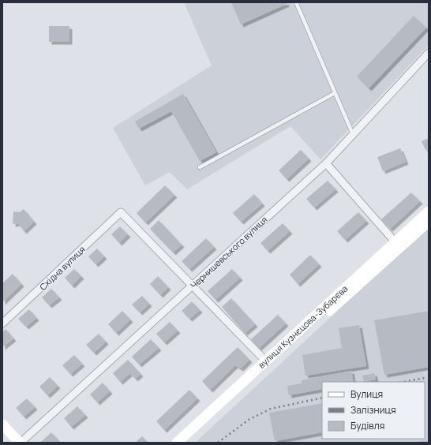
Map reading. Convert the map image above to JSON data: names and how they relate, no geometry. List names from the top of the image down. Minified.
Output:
{"streets":{"main road":["вулиця Кузнєцова-Зубарєва"],"street":["Чернишевського вулиця","Східна вулиця"]},"crossings":[["Чернишевського вулиця","Східна вулиця"]],"legend":["Вулиця","Залізниця","Будівля"]}
